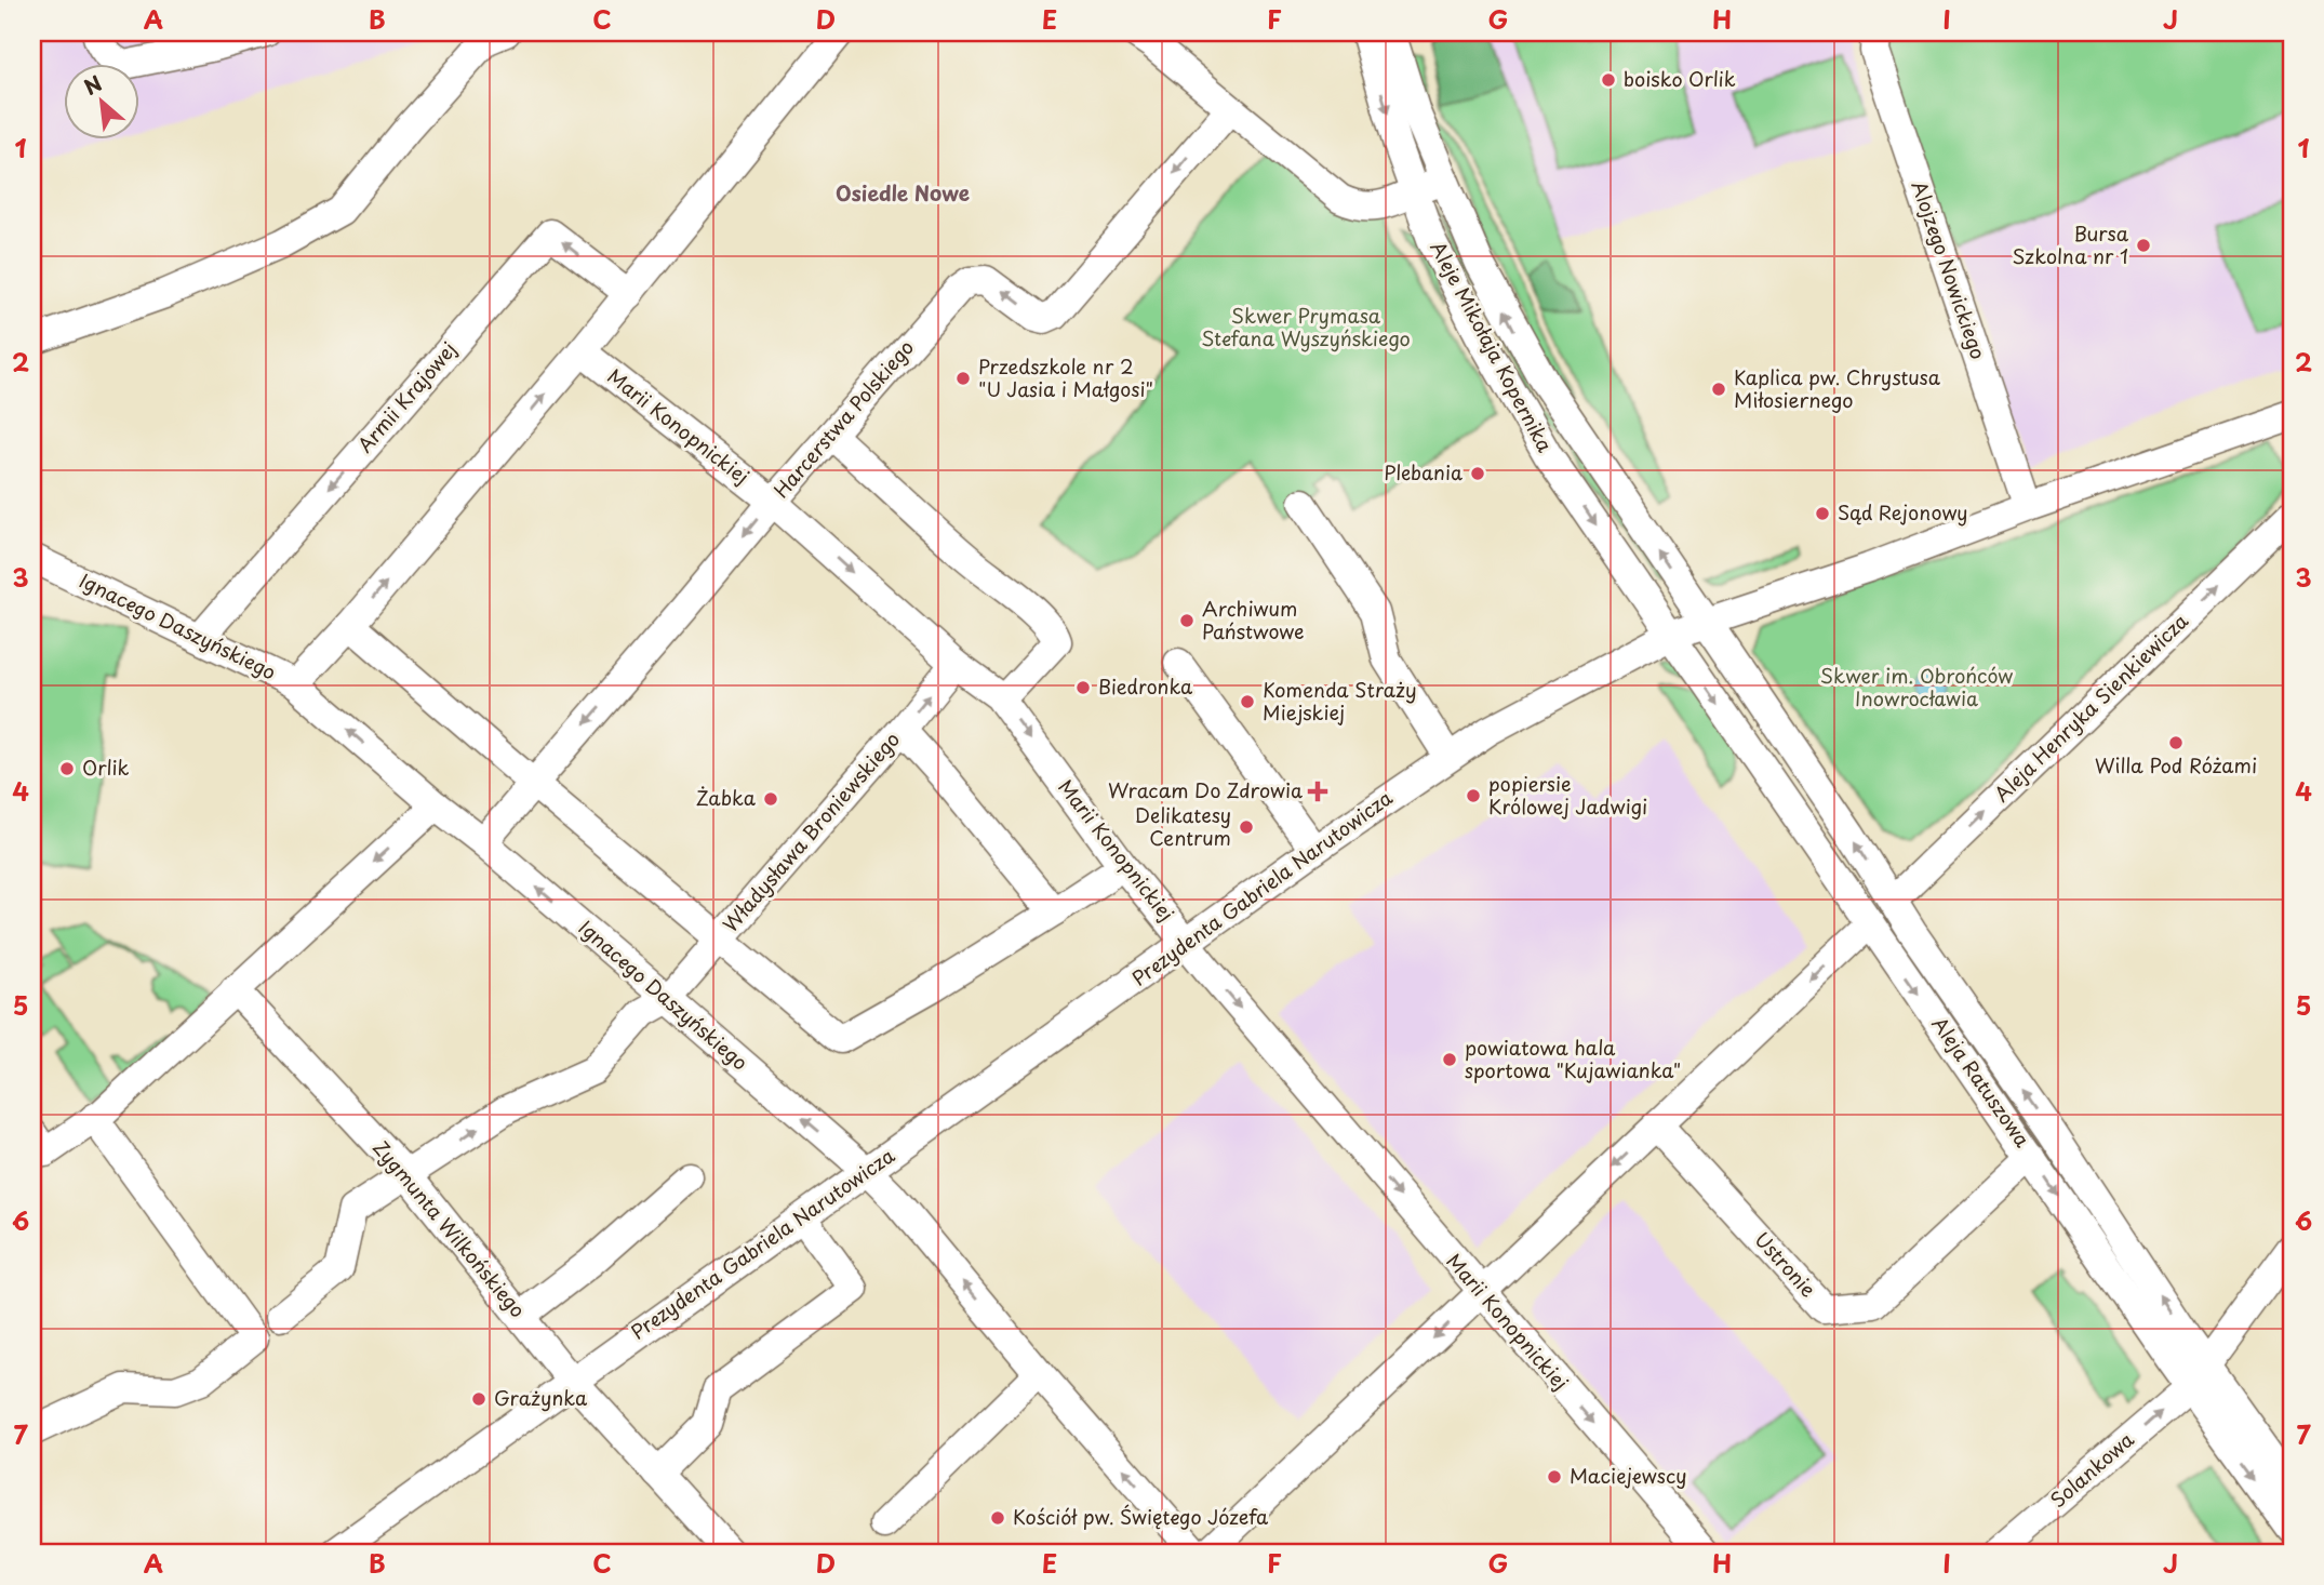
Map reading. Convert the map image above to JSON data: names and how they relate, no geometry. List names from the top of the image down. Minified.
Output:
{"streets":{"street":["Alojzego Nowickiego","Aleje Mikołaja Kopernika","Armii Krajowej","Harcerstwa Polskiego","Marii Konopnickiej","Ignacego Daszyńskiego","Aleja Henryka Sienkiewicza","Władysława Broniewskiego","Prezydenta Gabriela Narutowicza","Aleja Ratuszowa","Zygmunta Wilkońskiego","Ustronie","Solankowa"]},"crossings":[["Alojzego Nowickiego","Prezydenta Gabriela Narutowicza"],["Aleje Mikołaja Kopernika","Prezydenta Gabriela Narutowicza"],["Aleje Mikołaja Kopernika","Aleja Ratuszowa"],["Armii Krajowej","Ignacego Daszyńskiego"],["Harcerstwa Polskiego","Marii Konopnickiej"],["Harcerstwa Polskiego","Ignacego Daszyńskiego"],["Marii Konopnickiej","Władysława Broniewskiego"],["Marii Konopnickiej","Prezydenta Gabriela Narutowicza"],["Ignacego Daszyńskiego","Władysława Broniewskiego"],["Ignacego Daszyńskiego","Prezydenta Gabriela Narutowicza"],["Aleja Henryka Sienkiewicza","Aleja Ratuszowa"],["Władysława Broniewskiego","Zygmunta Wilkońskiego"],["Prezydenta Gabriela Narutowicza","Aleja Ratuszowa"],["Prezydenta Gabriela Narutowicza","Zygmunta Wilkońskiego"],["Aleja Ratuszowa","Ustronie"],["Aleja Ratuszowa","Solankowa"]],"one_way":["Marii Konopnickiej","Aleja Henryka Sienkiewicza","Solankowa"],"districts":["Osiedle Nowe"],"parks":["Skwer Prymasa Stefana Wyszyńskiego","Skwer im. Obrońców Inowrocławia"],"places":{"other":["boisko Orlik","Bursa Szkolna nr 1","Przedszkole nr 2 \"U Jasia i Małgosi\"","Kaplica pw. Chrystusa Miłosiernego","Plebania","Sąd Rejonowy","Archiwum Państwowe","Biedronka","Komenda Straży Miejskiej","Willa Pod Różami","Orlik","popiersie Królowej Jadwigi","Żabka","Delikatesy Centrum","powiatowa hala sportowa \"Kujawianka\"","Grażynka","Maciejewscy","Kościół pw. Świętego Józefa"],"health":["Wracam Do Zdrowia"]},"north":"top left","grid":{"columns":["A","B","C","D","E","F","G","H","I","J"],"rows":["1","2","3","4","5","6","7"]}}
